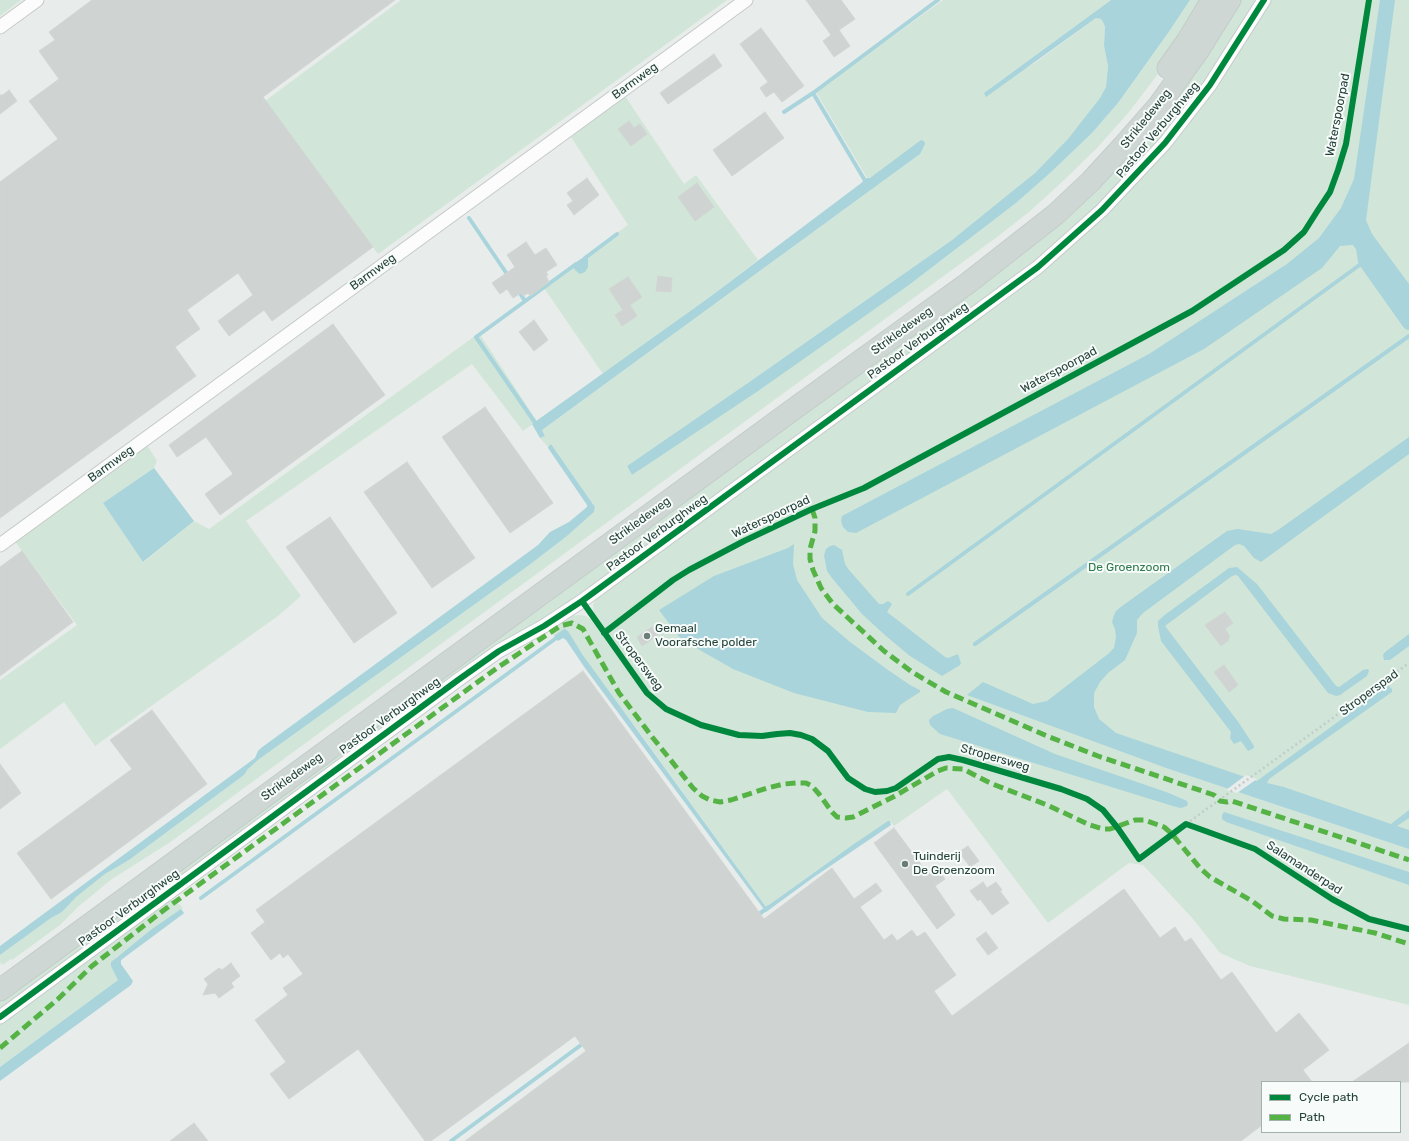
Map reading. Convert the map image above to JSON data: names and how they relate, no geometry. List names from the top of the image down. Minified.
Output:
{"streets":{"main road":["Strikledeweg"],"street":["Barmweg","Pastoor Verburghweg"],"path":["Stroperspad"],"cycle path":["Waterspoorpad","Stropersweg"]},"parks":["De Groenzoom"],"places":["Gemaal Voorafsche polder","Tuinderij De Groenzoom"],"legend":["Cycle path","Path"]}
